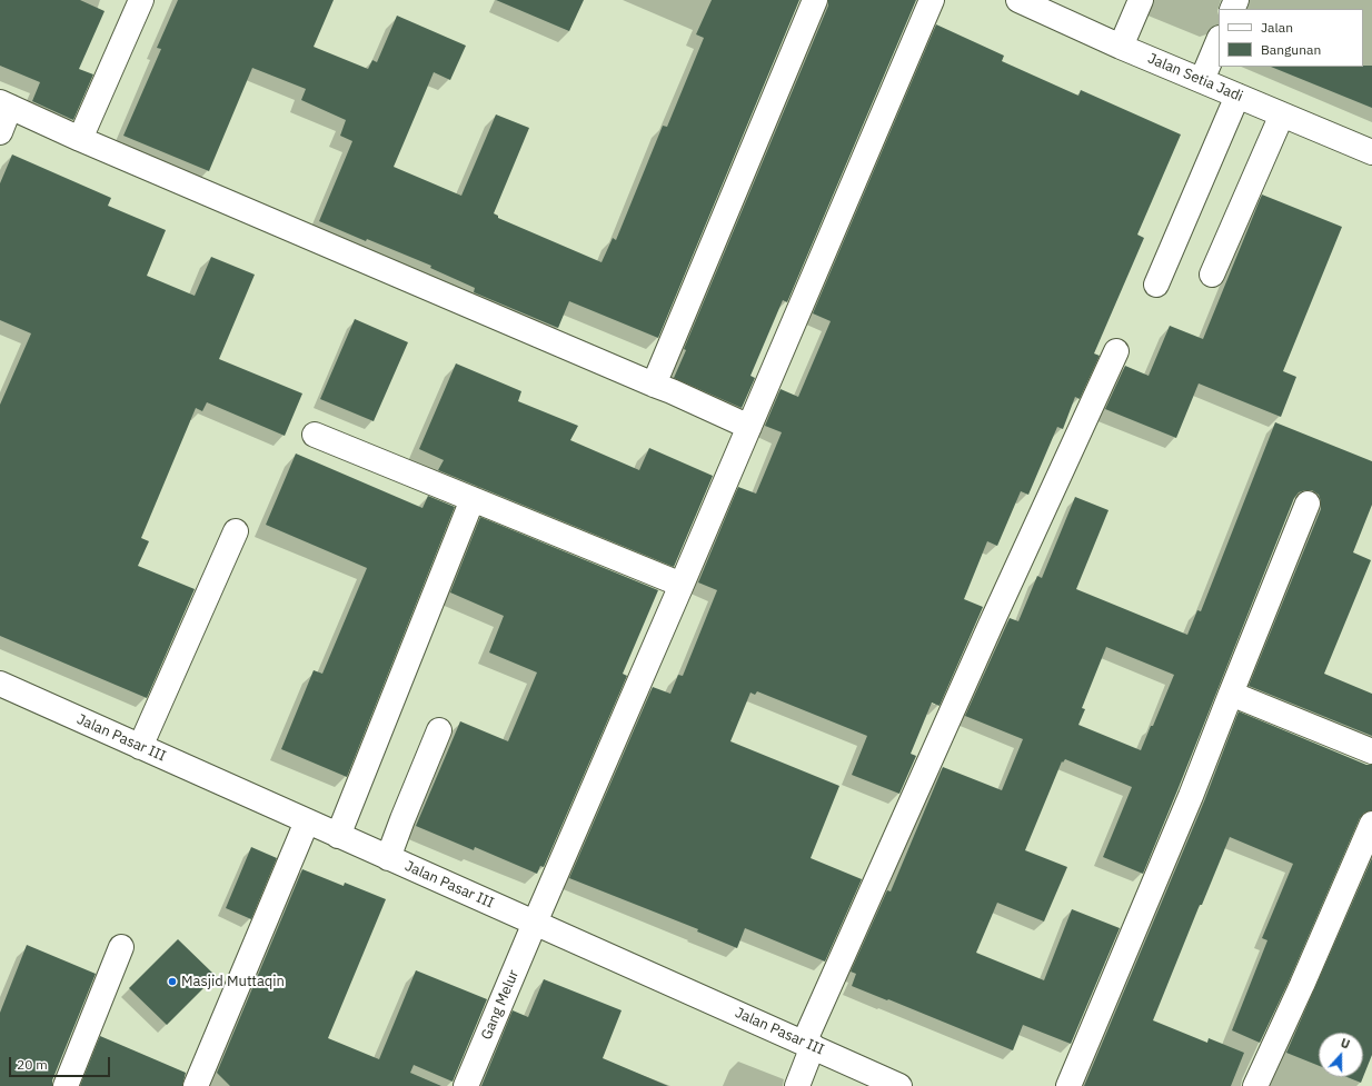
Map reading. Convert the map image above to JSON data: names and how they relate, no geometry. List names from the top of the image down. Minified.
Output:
{"streets":{"street":["Jalan Setia Jadi","Jalan Pasar III","Gang Melur"]},"crossings":[["Jalan Pasar III","Gang Melur"]],"places":["Masjid Muttaqin"],"legend":["Jalan","Bangunan"],"scale_bar":"20 m","north":"top"}
